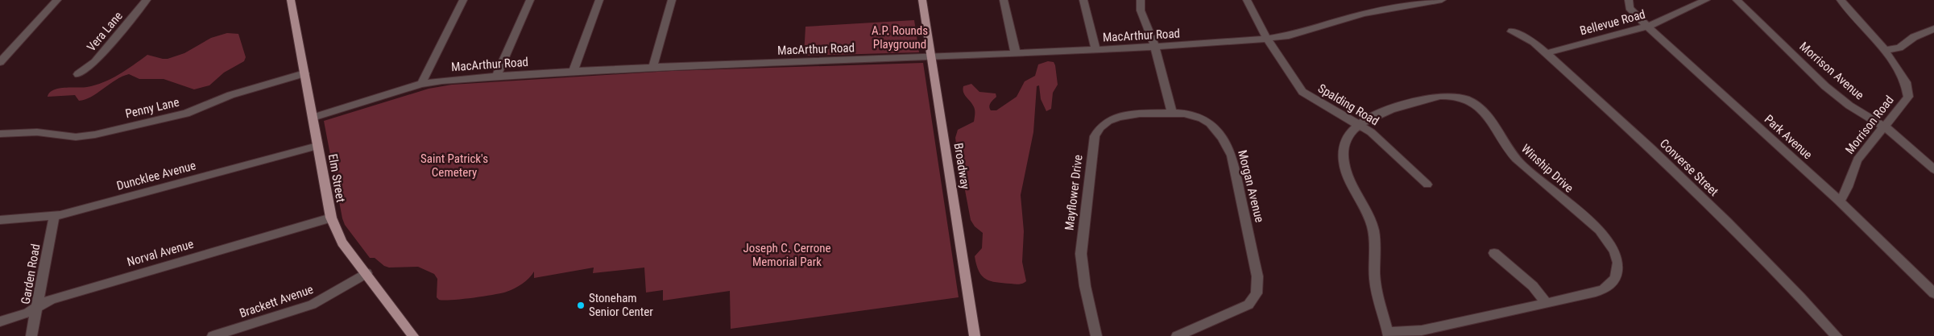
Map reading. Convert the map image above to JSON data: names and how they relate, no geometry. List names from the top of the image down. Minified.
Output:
{"streets":{"main road":["Broadway","Elm Street"],"street":["Bellevue Road","Vera Lane","MacArthur Road","Morrison Avenue","Spalding Road","Penny Lane","Morrison Road","Park Avenue","Converse Street","Winship Drive","Duncklee Avenue","Morgan Avenue","Mayflower Drive","Norval Avenue","Garden Road","Brackett Avenue"]},"crossings":[["Bellevue Road","Park Avenue"],["Bellevue Road","Converse Street"],["MacArthur Road","Spalding Road"],["MacArthur Road","Broadway"],["MacArthur Road","Elm Street"],["Morrison Avenue","Morrison Road"],["Spalding Road","Winship Drive"],["Penny Lane","Elm Street"],["Morrison Road","Park Avenue"],["Duncklee Avenue","Elm Street"],["Duncklee Avenue","Garden Road"],["Elm Street","Norval Avenue"],["Elm Street","Brackett Avenue"],["Morgan Avenue","Mayflower Drive"],["Norval Avenue","Garden Road"]],"parks":["A.P. Rounds Playground","Saint Patrick's Cemetery","Joseph C. Cerrone Memorial Park"],"places":["Stoneham Senior Center"]}
